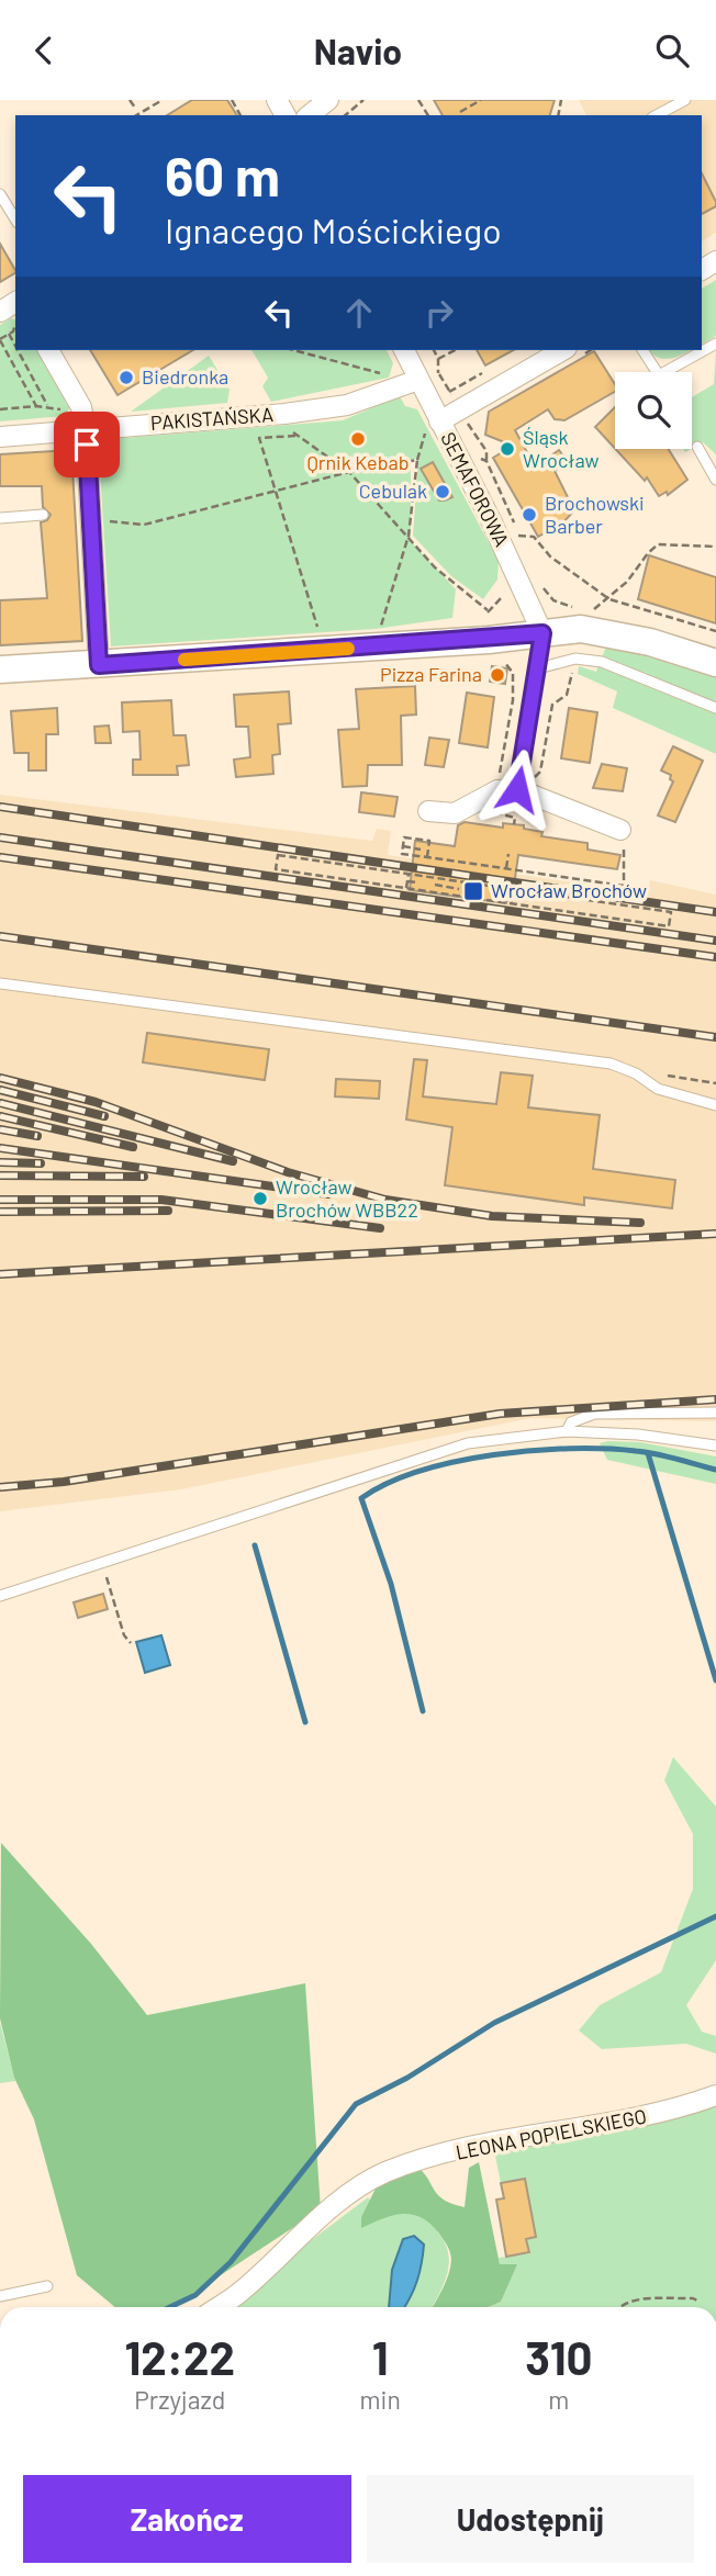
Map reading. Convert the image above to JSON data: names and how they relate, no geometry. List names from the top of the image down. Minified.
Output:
{"streets":{"street":["PAKISTAŃSKA","SEMAFOROWA","LEONA POPIELSKIEGO"]},"crossings":[["PAKISTAŃSKA","SEMAFOROWA"]],"places":{"other":["Biedronka","Qrnik Kebab","Śląsk Wrocław","Cebulak","Brochowski Barber","Pizza Farina","Wrocław Brochów WBB22"],"transit":["Wrocław Brochów"]},"page":{"header":"Navio","turn":["60 m","Ignacego Mościckiego"],"eta":["12:22","Przyjazd","1","min","310","m"],"buttons":["Zakończ","Udostępnij"]}}
